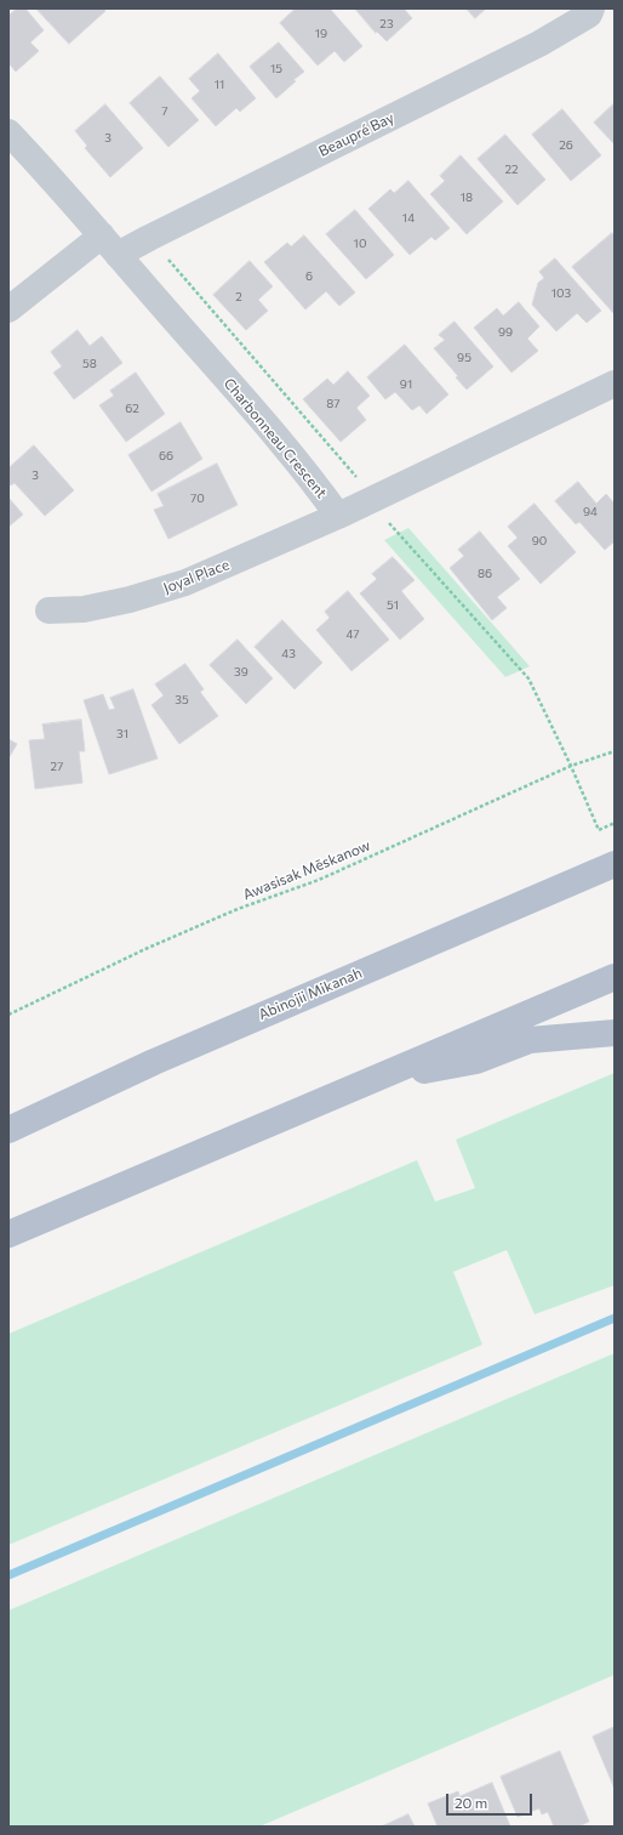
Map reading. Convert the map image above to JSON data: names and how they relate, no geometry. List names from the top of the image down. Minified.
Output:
{"streets":{"main road":["Abinojii Mikanah"],"street":["Beaupré Bay","Charbonneau Crescent","Joyal Place"],"path":["Awasisak Mēskanow"]},"crossings":[["Beaupré Bay","Charbonneau Crescent"],["Charbonneau Crescent","Joyal Place"]],"house_numbers":["23","19","15","11","7","3","26","22","18","14","10","6","103","2","99","95","58","91","87","62","66","3","70","94","90","86","51","47","43","39","35","31","27"],"scale_bar":"20 m"}
